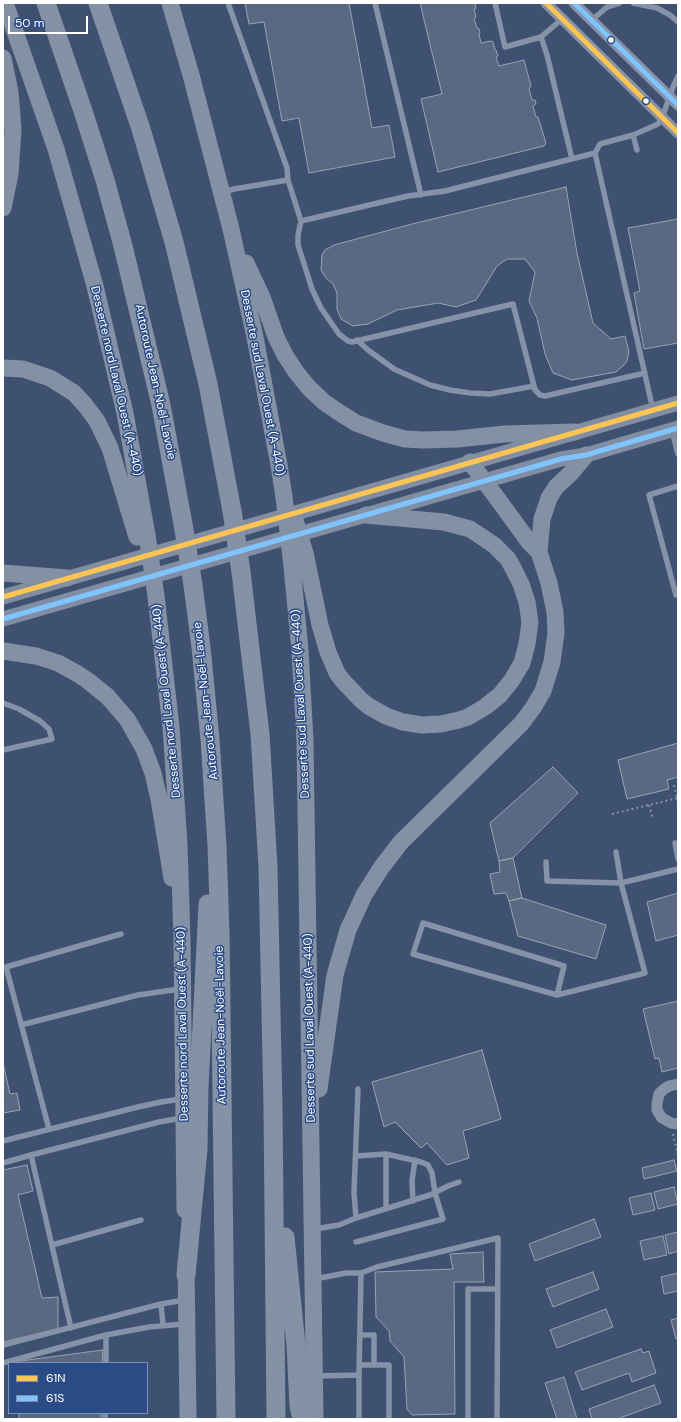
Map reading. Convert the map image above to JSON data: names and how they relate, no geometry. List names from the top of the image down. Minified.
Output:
{"streets":{"highway":["Autoroute Jean-Noël-Lavoie"],"main road":["Desserte nord Laval Ouest (A-440)","Desserte sud Laval Ouest (A-440)"]},"lines":["transit line 61N","transit line 61S"],"legend":["61N","61S"],"scale_bar":"50 m"}
